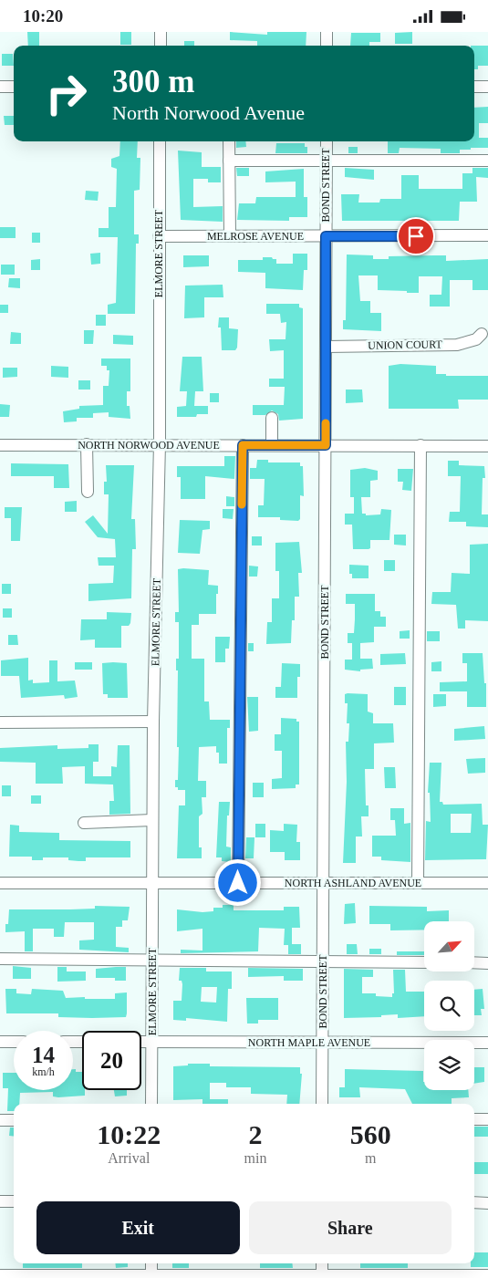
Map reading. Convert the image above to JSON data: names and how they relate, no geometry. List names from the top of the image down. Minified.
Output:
{"streets":{"street":["BOND STREET","MELROSE AVENUE","ELMORE STREET","UNION COURT","NORTH NORWOOD AVENUE","NORTH ASHLAND AVENUE","NORTH MAPLE AVENUE"]},"crossings":[["BOND STREET","MELROSE AVENUE"],["BOND STREET","UNION COURT"],["BOND STREET","NORTH NORWOOD AVENUE"],["BOND STREET","NORTH ASHLAND AVENUE"],["BOND STREET","NORTH MAPLE AVENUE"],["MELROSE AVENUE","ELMORE STREET"],["ELMORE STREET","NORTH NORWOOD AVENUE"],["ELMORE STREET","NORTH ASHLAND AVENUE"],["ELMORE STREET","NORTH MAPLE AVENUE"]],"north":"top right","page":{"status":"10:20","turn":["300 m","North Norwood Avenue"],"speed":"14 km/h","limit":"20","eta":["10:22","Arrival","2","min","560","m"],"buttons":["Exit","Share"]}}
